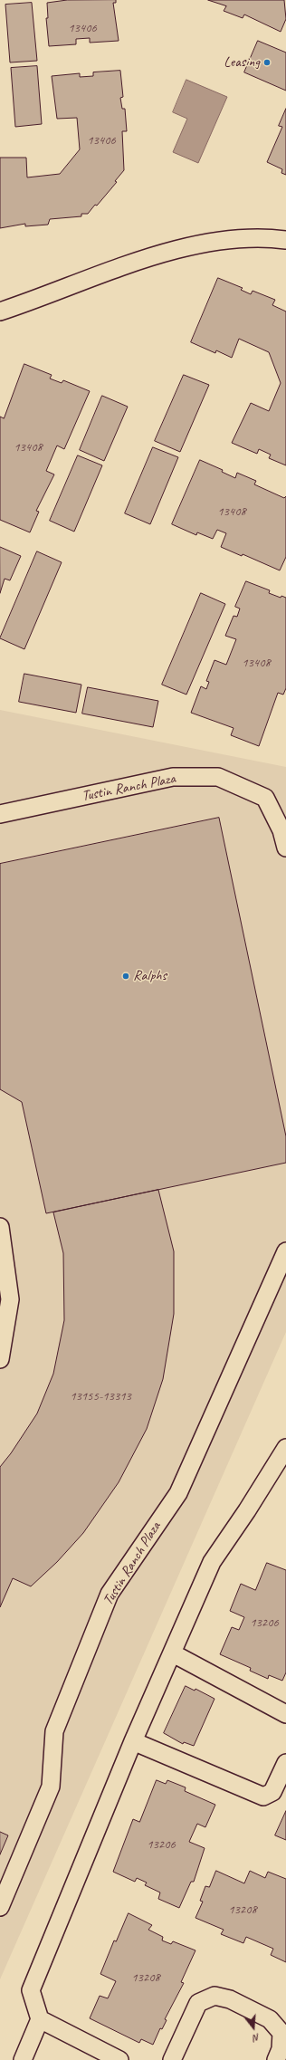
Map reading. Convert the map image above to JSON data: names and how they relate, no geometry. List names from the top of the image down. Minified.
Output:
{"streets":{"lane":["Tustin Ranch Plaza"]},"places":["Leasing","Ralphs"],"house_numbers":["13406","13406","13408","13408","13408","13155-13313","13206","13206","13208","13208"],"north":"bottom"}
